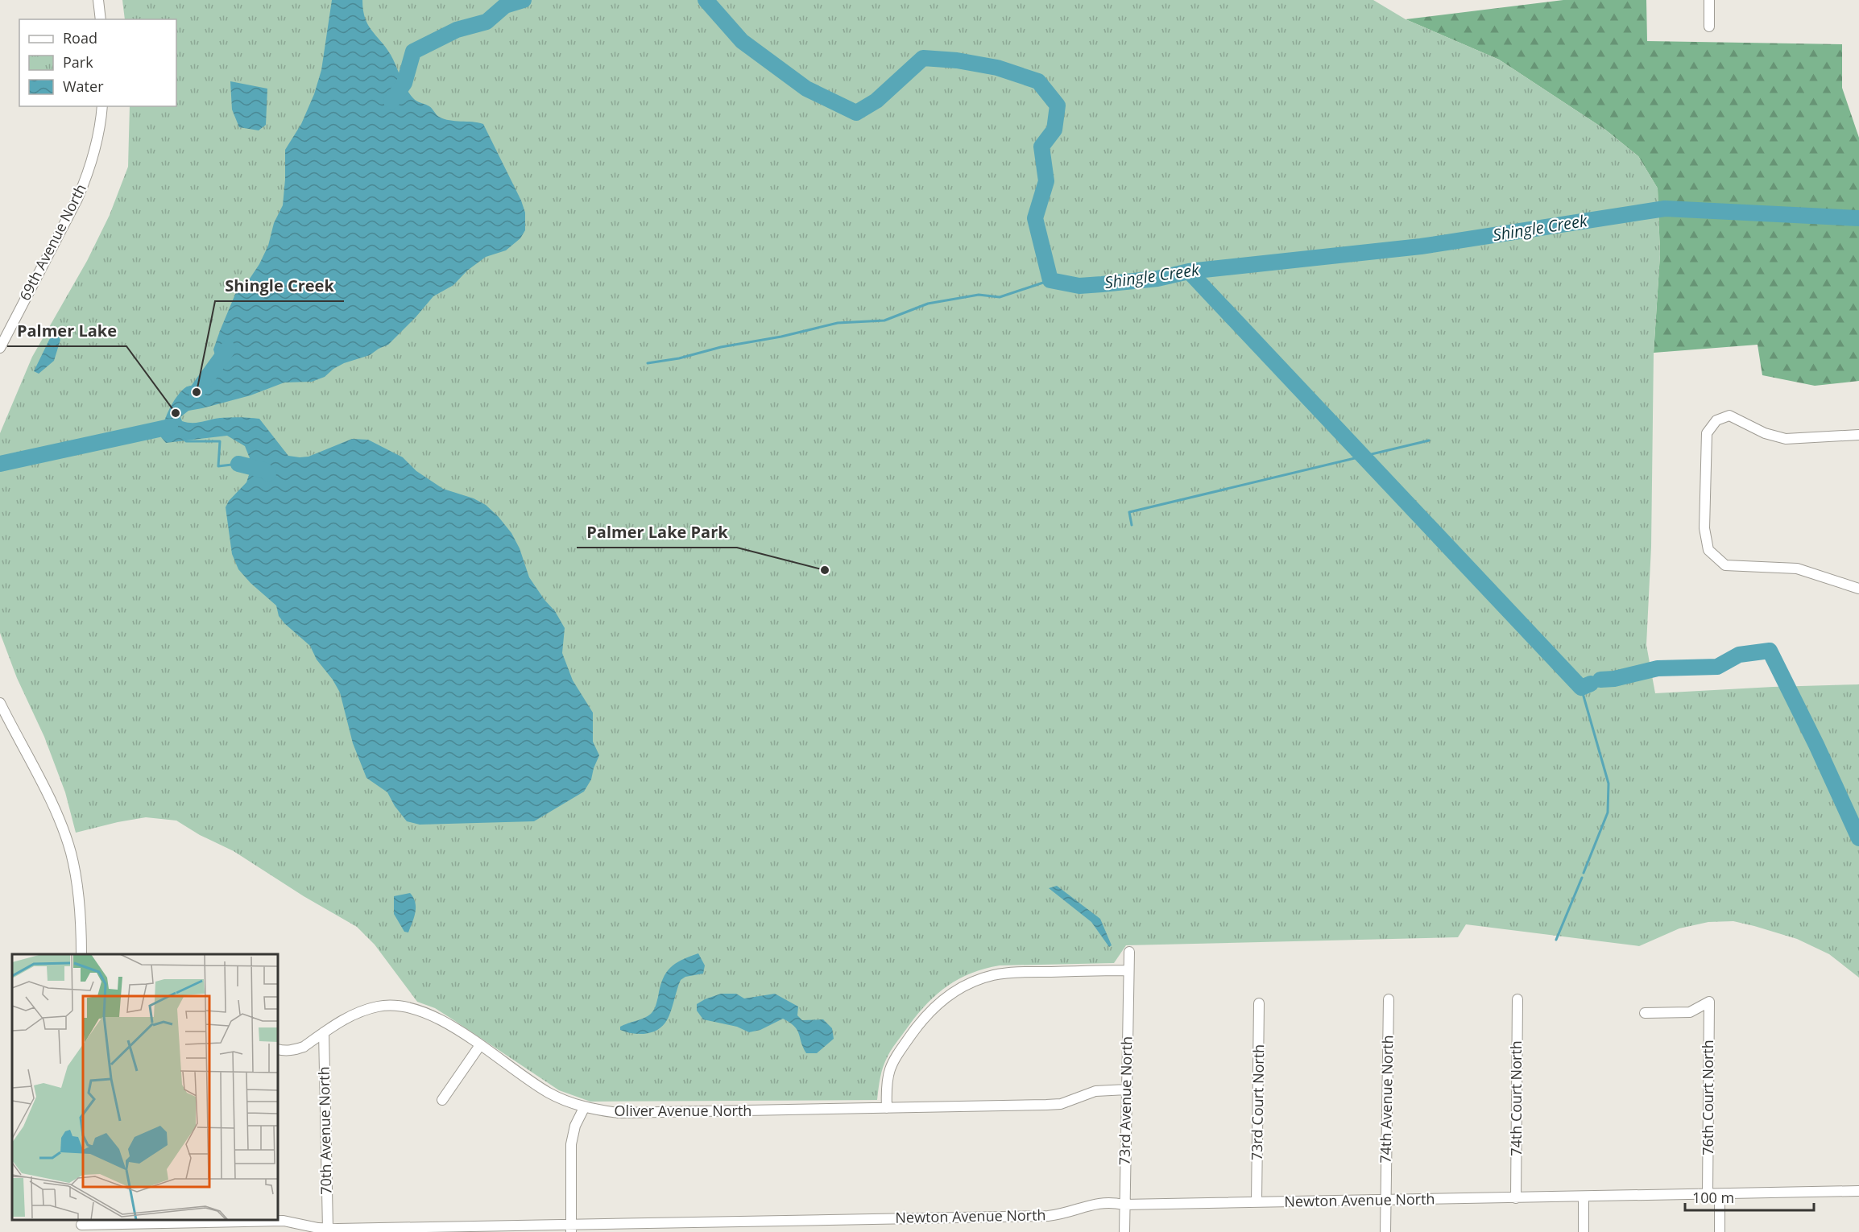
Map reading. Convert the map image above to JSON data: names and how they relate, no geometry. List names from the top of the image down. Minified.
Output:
{"streets":{"street":["69th Avenue North","76th Court North","74th Court North","74th Avenue North","73rd Avenue North","73rd Court North","Oliver Avenue North","70th Avenue North","Newton Avenue North"]},"crossings":[["76th Court North","Newton Avenue North"],["74th Court North","Newton Avenue North"],["74th Avenue North","Newton Avenue North"],["73rd Avenue North","Oliver Avenue North"],["73rd Avenue North","Newton Avenue North"],["73rd Court North","Newton Avenue North"],["Oliver Avenue North","70th Avenue North"],["70th Avenue North","Newton Avenue North"]],"water":["Shingle Creek"],"places":["Shingle Creek","Palmer Lake","Palmer Lake Park"],"legend":["Road","Park","Water"],"scale_bar":"100 m"}
